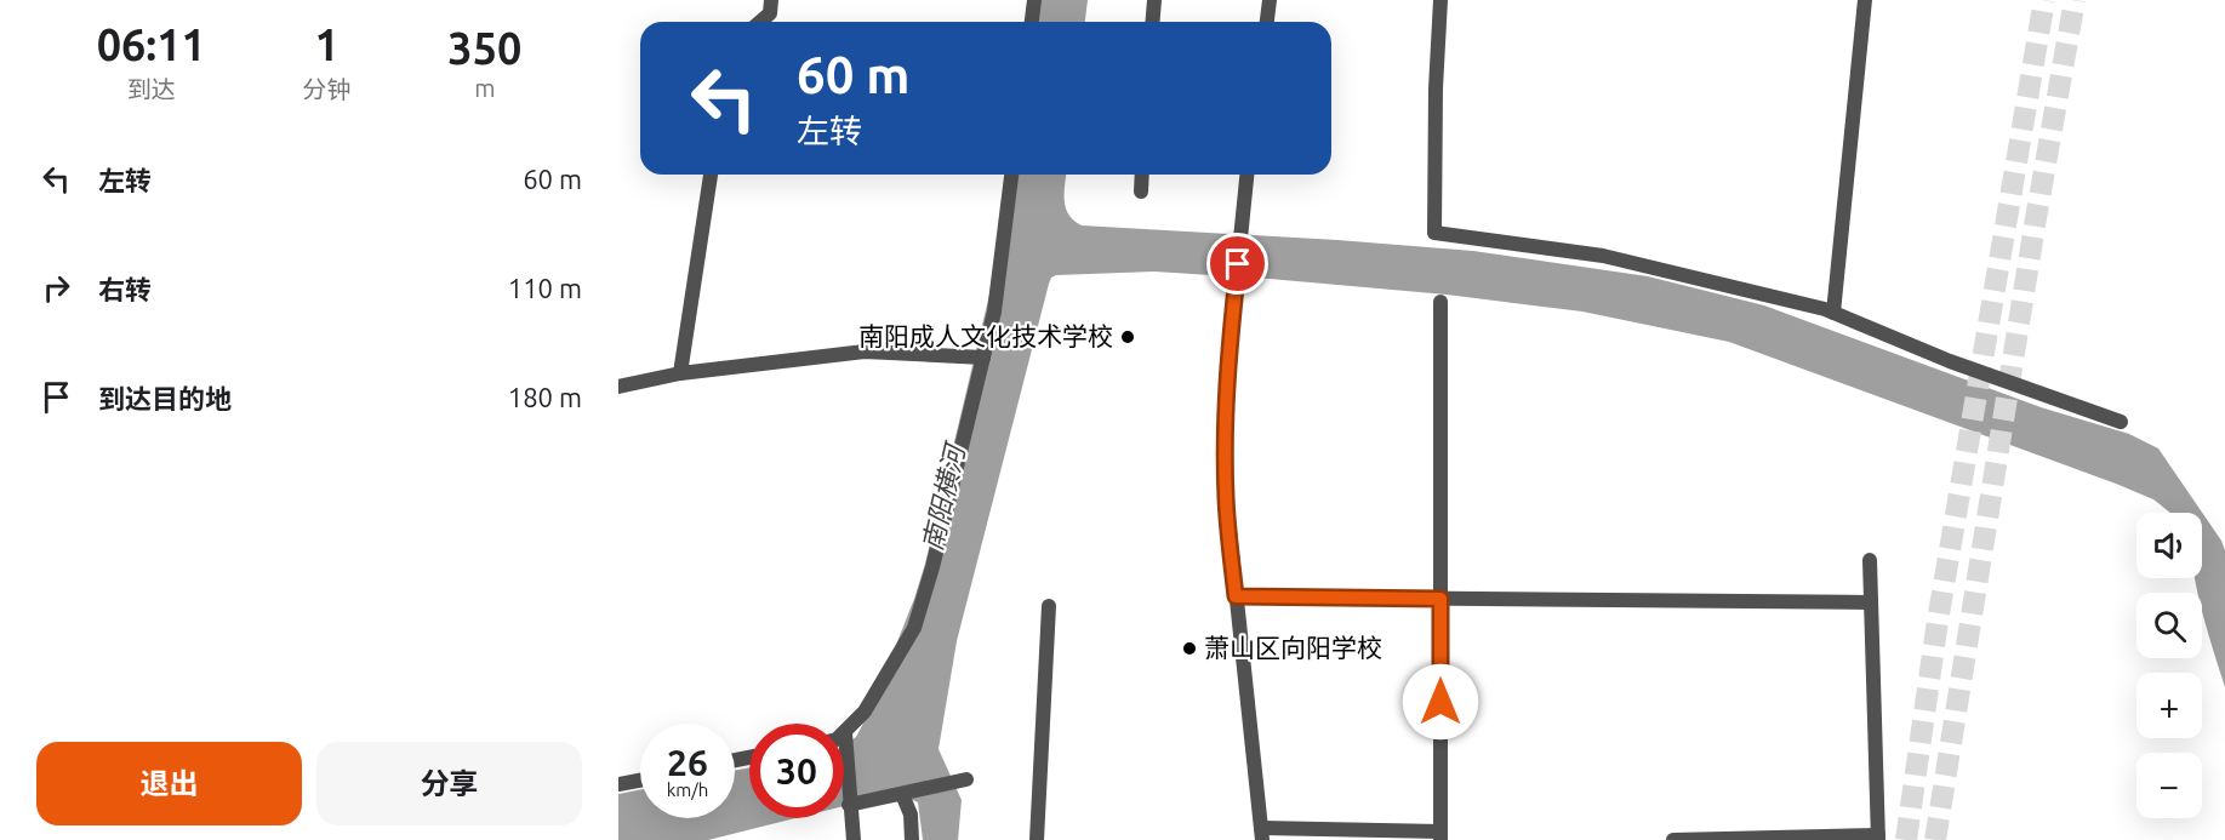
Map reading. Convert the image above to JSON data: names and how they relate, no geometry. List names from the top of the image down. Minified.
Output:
{"water":["南阳横河"],"places":["南阳成人文化技术学校","萧山区向阳学校"],"page":{"eta":["06:11","到达","1","分钟","350","m"],"turn":["60 m","左转"],"list":[{"name":"左转","value":"60 m"},{"name":"右转","value":"110 m"},{"name":"到达目的地","value":"180 m"}],"map_buttons":["+","−"],"speed":"26 km/h","limit":"30","buttons":["退出","分享"]}}
